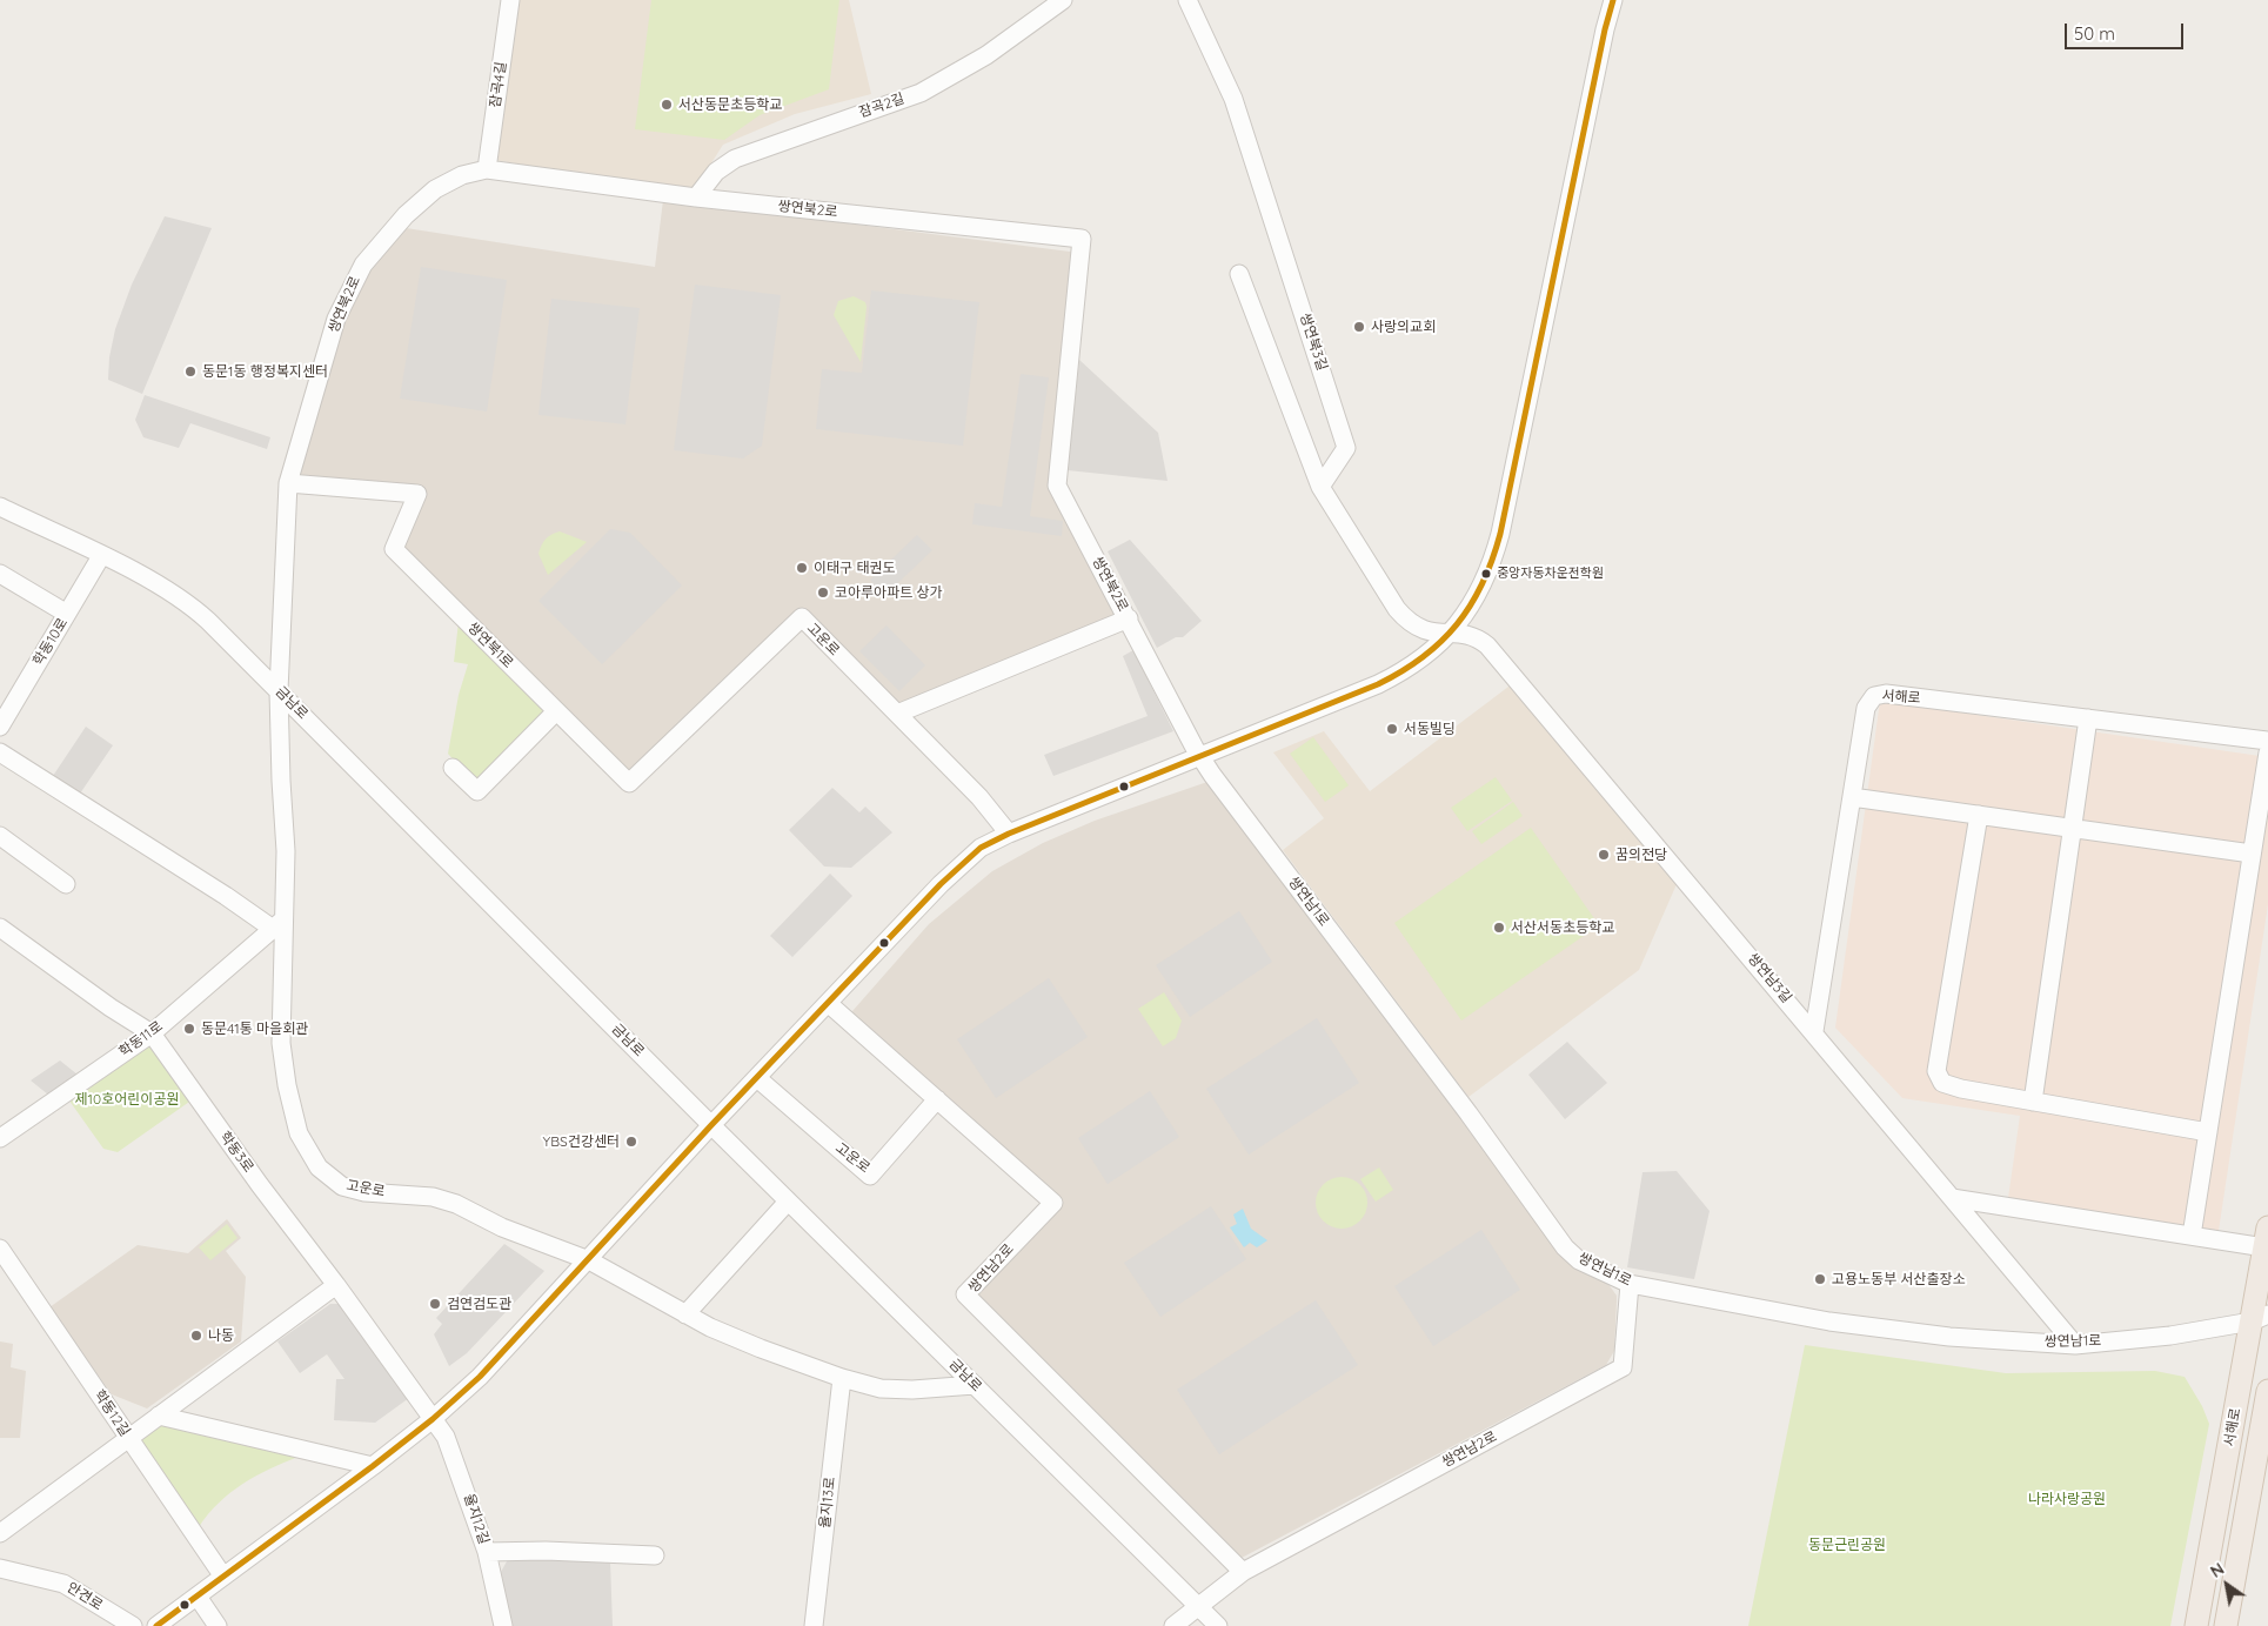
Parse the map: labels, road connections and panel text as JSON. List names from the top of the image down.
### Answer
{
  "streets": {
    "main road": ["서해로"],
    "street": [
      "잠곡4길",
      "잠곡2길",
      "쌍연북2로",
      "쌍연북3길",
      "고운로",
      "학동10로",
      "쌍연북1로",
      "금남로",
      "쌍연남1로",
      "쌍연남3길",
      "학동11로",
      "학동3로",
      "쌍연남2로",
      "학동12길",
      "율지13로",
      "율지12길",
      "안견로"
    ]
  },
  "crossings": [
    ["잠곡4길", "쌍연북2로"],
    ["잠곡2길", "쌍연북2로"],
    ["쌍연북2로", "고운로"],
    ["쌍연북2로", "쌍연북1로"],
    ["쌍연북2로", "금남로"],
    ["쌍연북2로", "쌍연남1로"],
    ["고운로", "쌍연북1로"],
    ["고운로", "학동11로"],
    ["고운로", "쌍연남2로"],
    ["고운로", "율지13로"],
    ["학동10로", "금남로"],
    ["서해로", "쌍연남1로"],
    ["서해로", "쌍연남3길"],
    ["금남로", "쌍연남2로"],
    ["쌍연남1로", "쌍연남3길"],
    ["쌍연남1로", "쌍연남2로"],
    ["학동11로", "학동3로"],
    ["학동3로", "율지12길"]
  ],
  "parks": ["제10호어린이공원", "나라사랑공원", "동문근린공원"],
  "places": [
    "서산동문초등학교",
    "사랑의교회",
    "동문1동 행정복지센터",
    "이태구 태권도",
    "중앙자동차운전학원",
    "코아루아파트 상가",
    "서동빌딩",
    "꿈의전당",
    "서산서동초등학교",
    "동문41통 마을회관",
    "YBS건강센터",
    "고용노동부 서산출장소",
    "검연검도관",
    "나동"
  ],
  "scale_bar": "50 m",
  "north": "top left"
}
